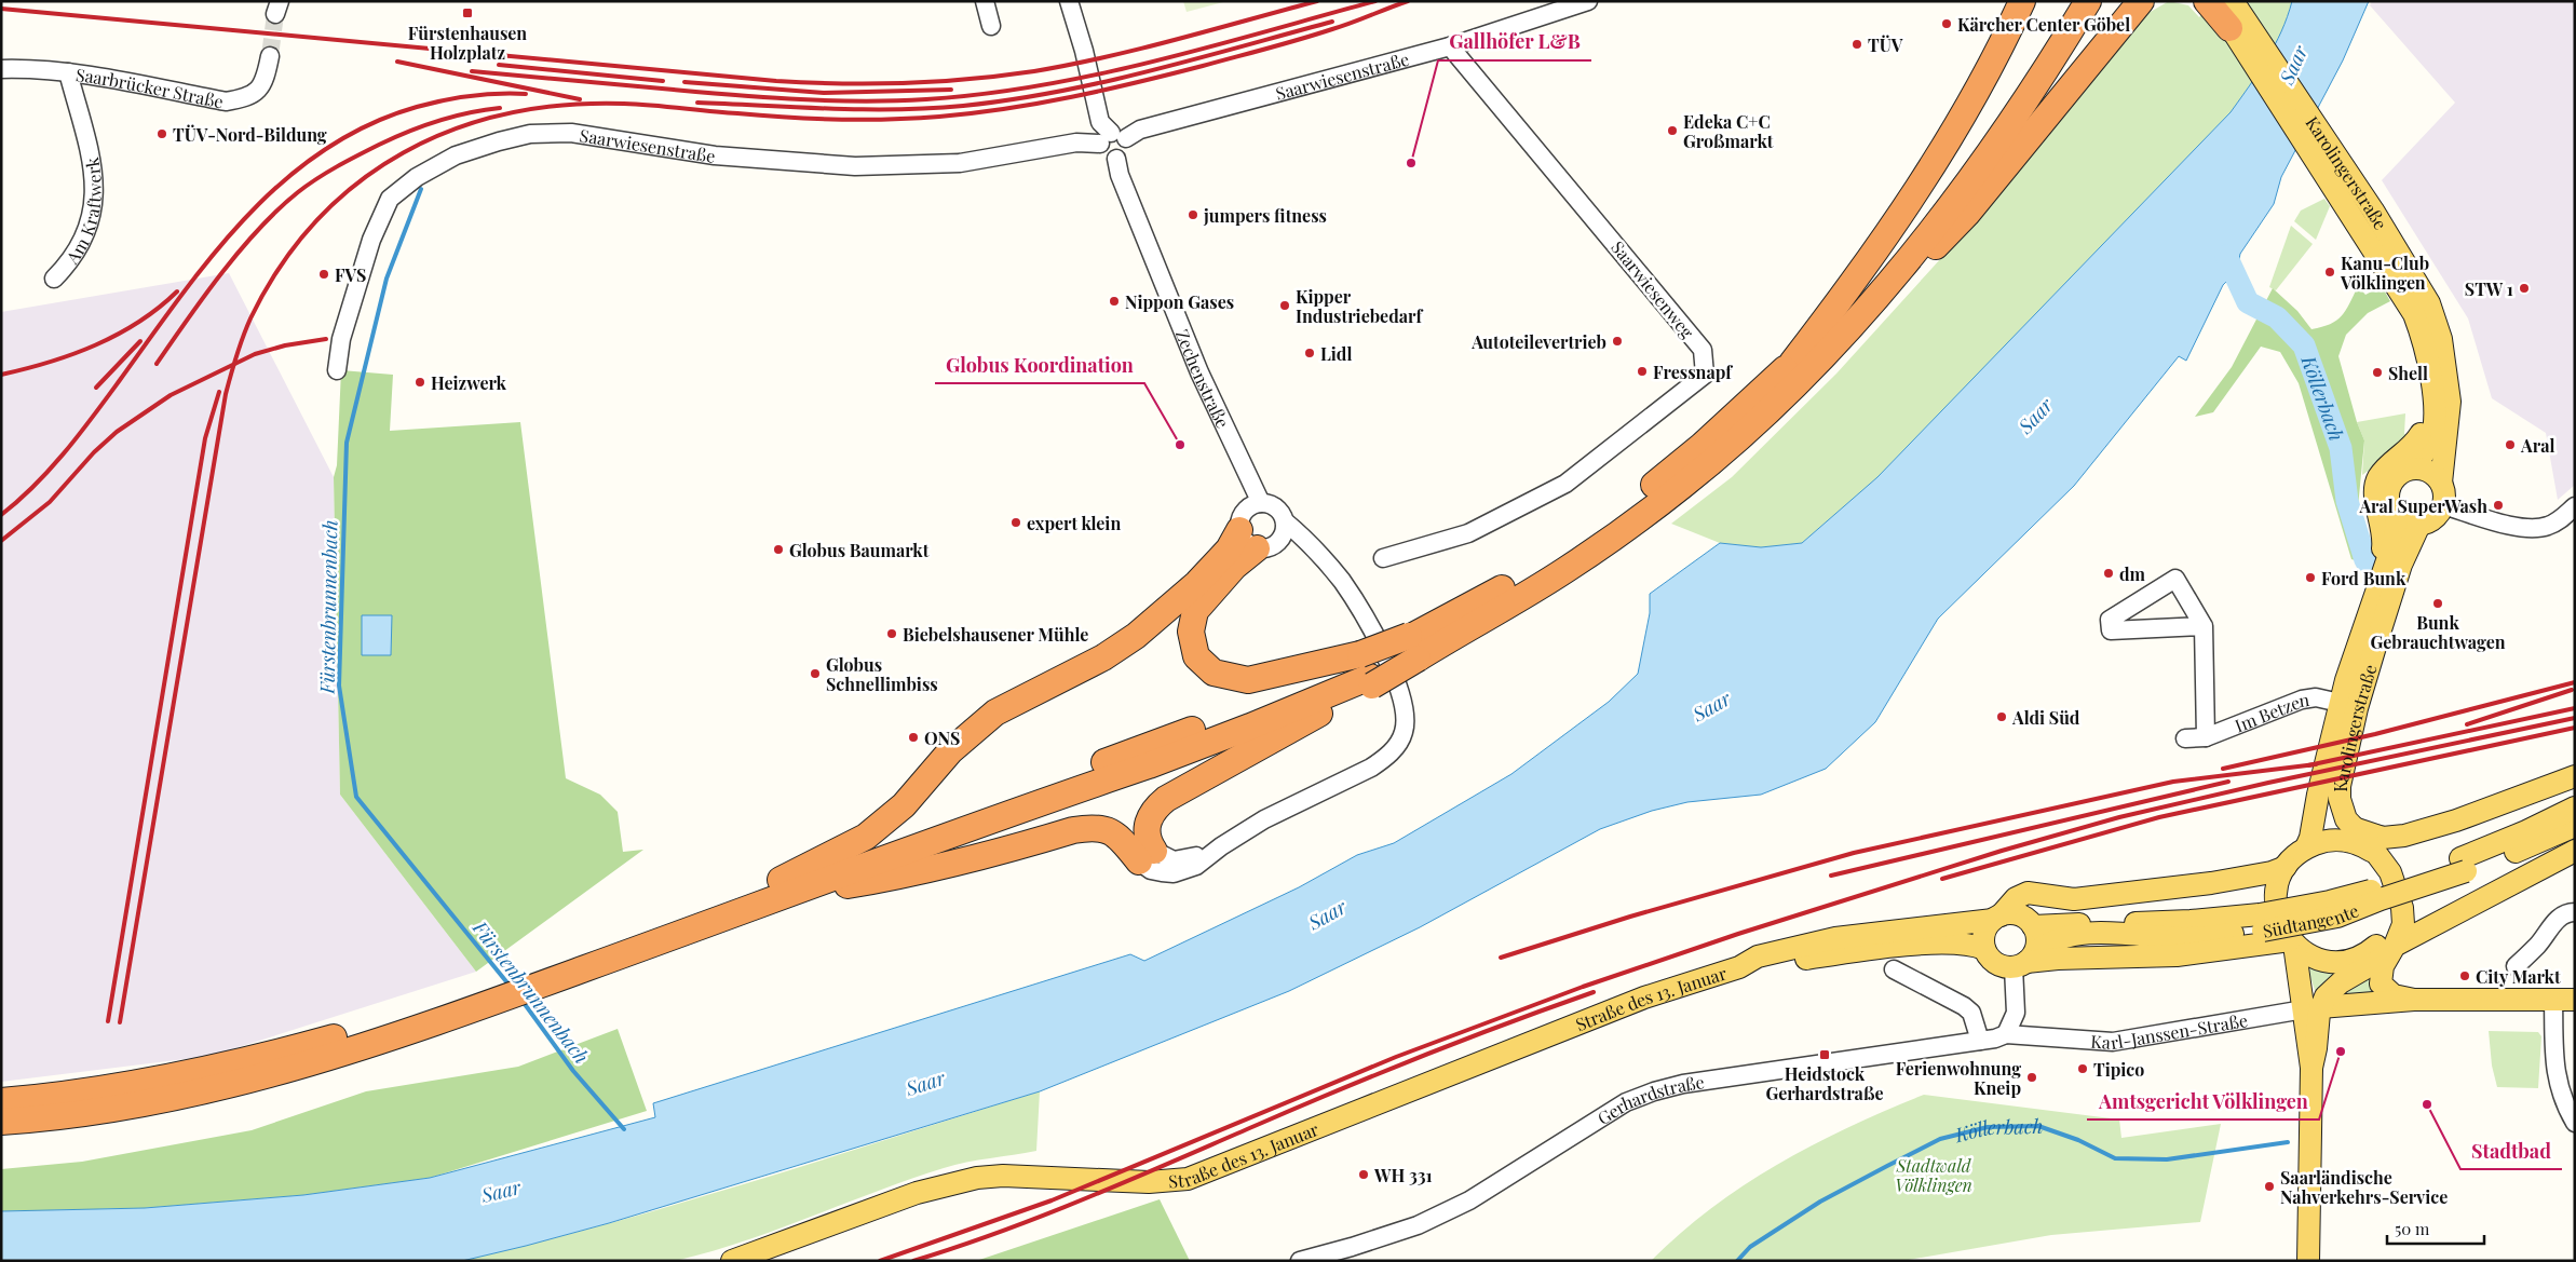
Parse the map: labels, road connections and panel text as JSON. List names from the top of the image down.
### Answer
{
  "streets": {
    "main road": [
      "Karolingerstraße",
      "Südtangente",
      "Straße des 13. Januar",
      "Karl-Janssen-Straße"
    ],
    "street": [
      "Saarwiesenstraße",
      "Saarbrücker Straße",
      "Am Kraftwerk",
      "Saarwiesenweg",
      "Zechenstraße",
      "Im Betzen",
      "Gerhardstraße"
    ]
  },
  "crossings": [
    ["Saarwiesenstraße", "Saarwiesenweg"],
    ["Saarwiesenstraße", "Zechenstraße"],
    ["Saarbrücker Straße", "Am Kraftwerk"],
    ["Karolingerstraße", "Im Betzen"],
    ["Karolingerstraße", "Karl-Janssen-Straße"],
    ["Südtangente", "Straße des 13. Januar"],
    ["Karl-Janssen-Straße", "Gerhardstraße"]
  ],
  "water": ["Saar", "Köllerbach", "Fürstenbrunnenbach"],
  "parks": ["Stadtwald Völklingen"],
  "places": {
    "transit": ["Fürstenhausen Holzplatz", "Heidstock Gerhardstraße"],
    "other": [
      "Kärcher Center Göbel",
      "TÜV",
      "Edeka C+C Großmarkt",
      "TÜV-Nord-Bildung",
      "Gallhöfer L&B",
      "jumpers fitness",
      "Kanu-Club Völklingen",
      "FVS",
      "STW 1",
      "Nippon Gases",
      "Kipper Industriebedarf",
      "Autoteilevertrieb",
      "Lidl",
      "Fressnapf",
      "Shell",
      "Heizwerk",
      "Globus Koordination",
      "Aral",
      "Aral SuperWash",
      "expert klein",
      "Globus Baumarkt",
      "dm",
      "Ford Bunk",
      "Bunk Gebrauchtwagen",
      "Biebelshausener Mühle",
      "Globus Schnellimbiss",
      "Aldi Süd",
      "ONS",
      "City Markt",
      "Amtsgericht Völklingen",
      "Tipico",
      "Ferienwohnung Kneip",
      "Stadtbad",
      "WH 331",
      "Saarländische Nahverkehrs-Service"
    ]
  },
  "scale_bar": "50 m"
}
